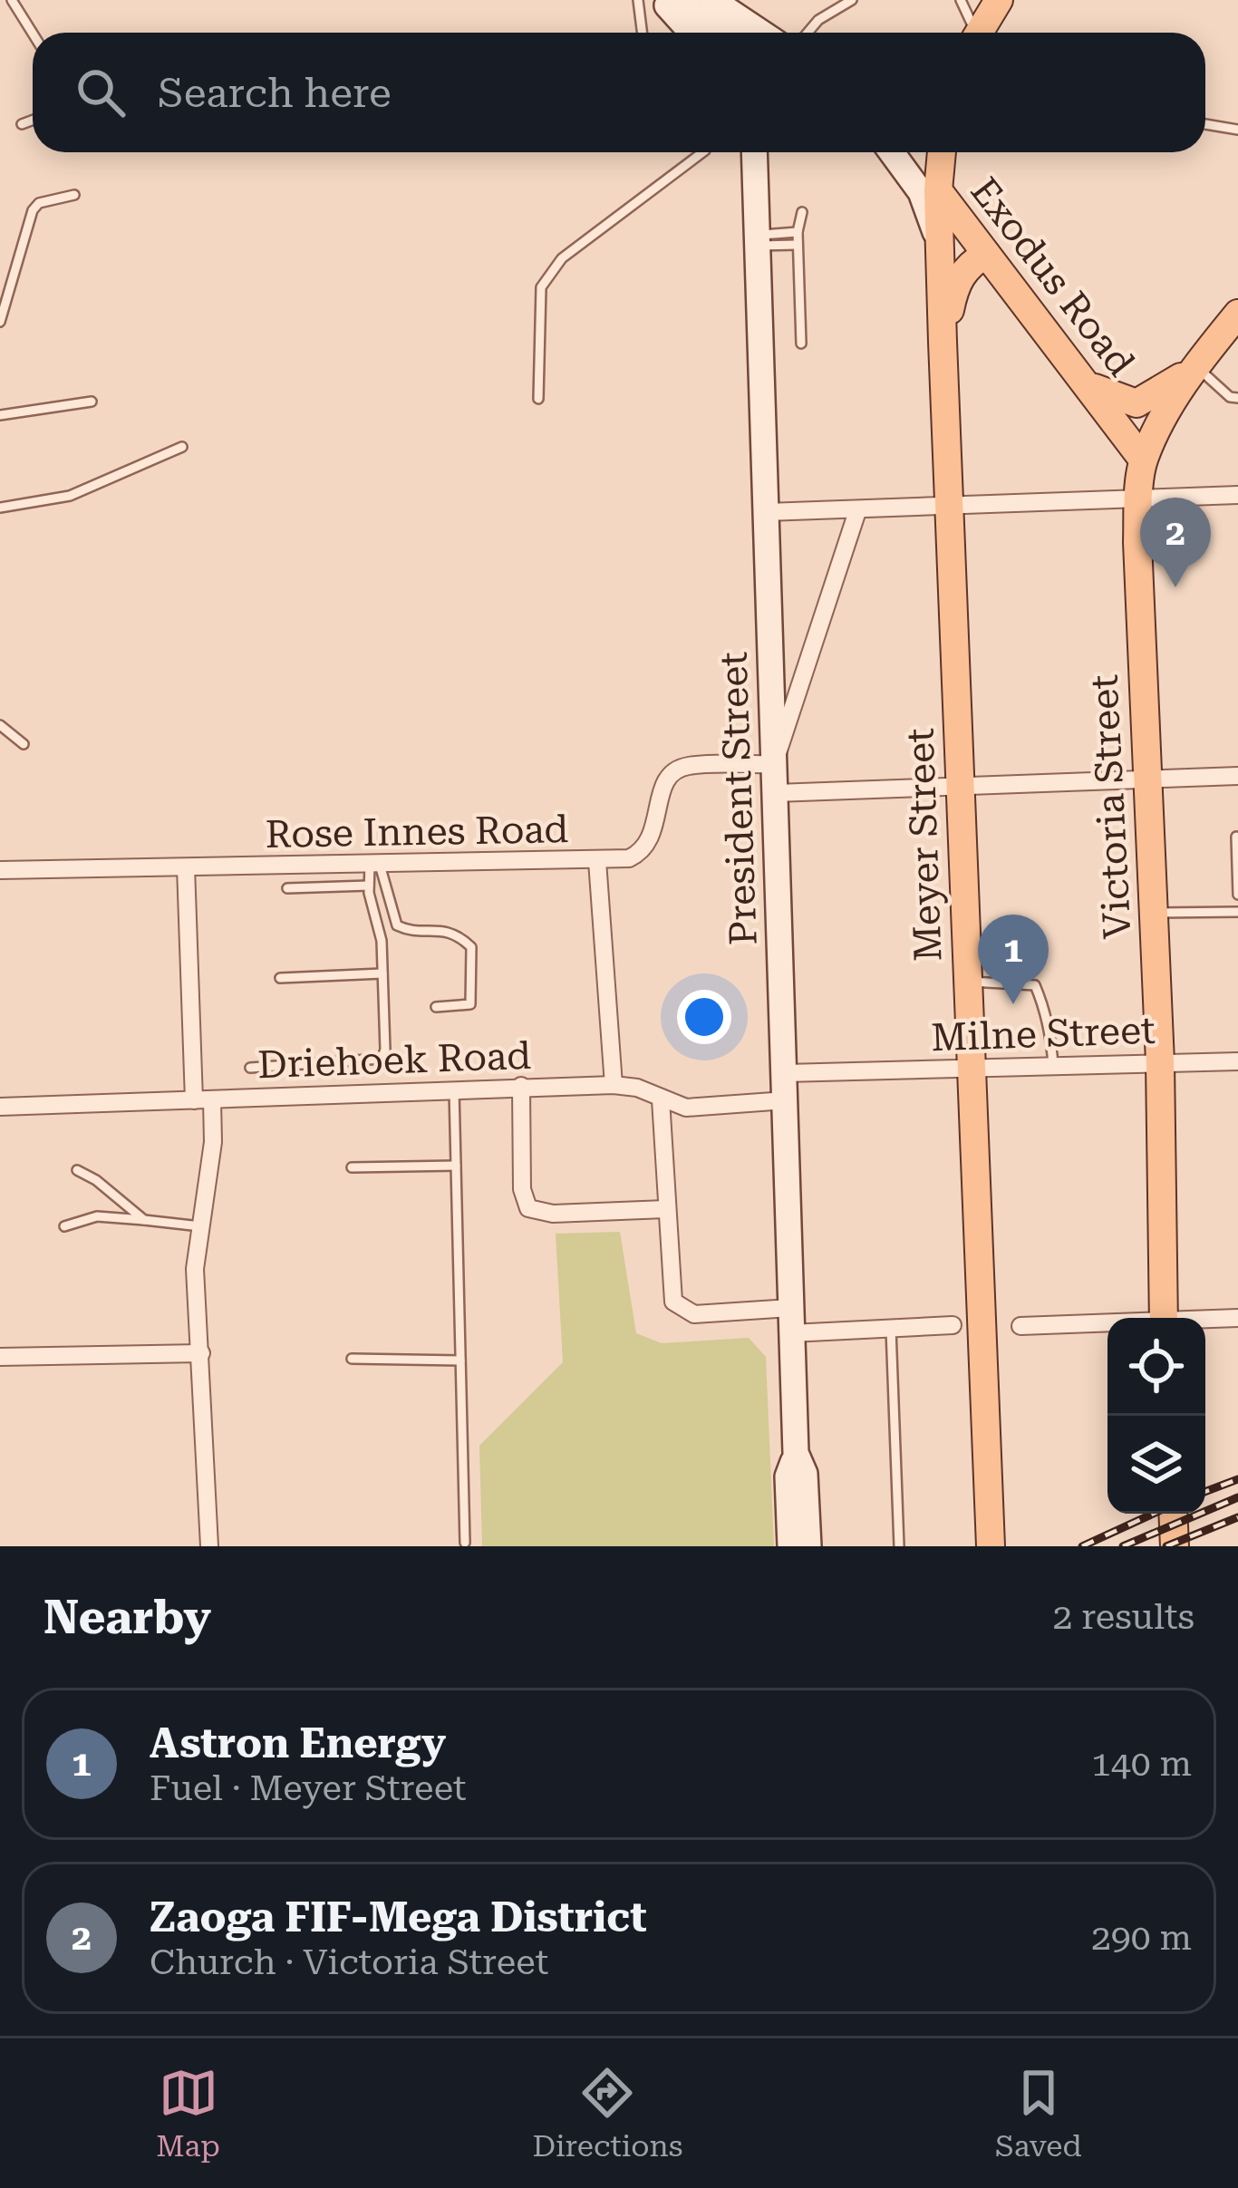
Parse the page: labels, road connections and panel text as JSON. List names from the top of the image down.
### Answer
{
  "streets": {
    "main road": ["Exodus Road", "Victoria Street", "Meyer Street"],
    "street": [
      "President Street",
      "Rose Innes Road",
      "Milne Street",
      "Driehoek Road"
    ]
  },
  "crossings": [
    ["Exodus Road", "Victoria Street"],
    ["Exodus Road", "Meyer Street"],
    ["President Street", "Rose Innes Road"],
    ["President Street", "Milne Street"],
    ["President Street", "Driehoek Road"],
    ["Victoria Street", "Milne Street"],
    ["Meyer Street", "Milne Street"]
  ],
  "page": {
    "search": "Search here",
    "pins": ["2", "1"],
    "heading": ["Nearby", "2 results"],
    "list": [
      {
        "mark": "1",
        "name": "Astron Energy",
        "note": "Fuel · Meyer Street",
        "value": "140 m"
      },
      {
        "mark": "2",
        "name": "Zaoga FIF-Mega District",
        "note": "Church · Victoria Street",
        "value": "290 m"
      }
    ],
    "nav": ["Map", "Directions", "Saved"]
  }
}
